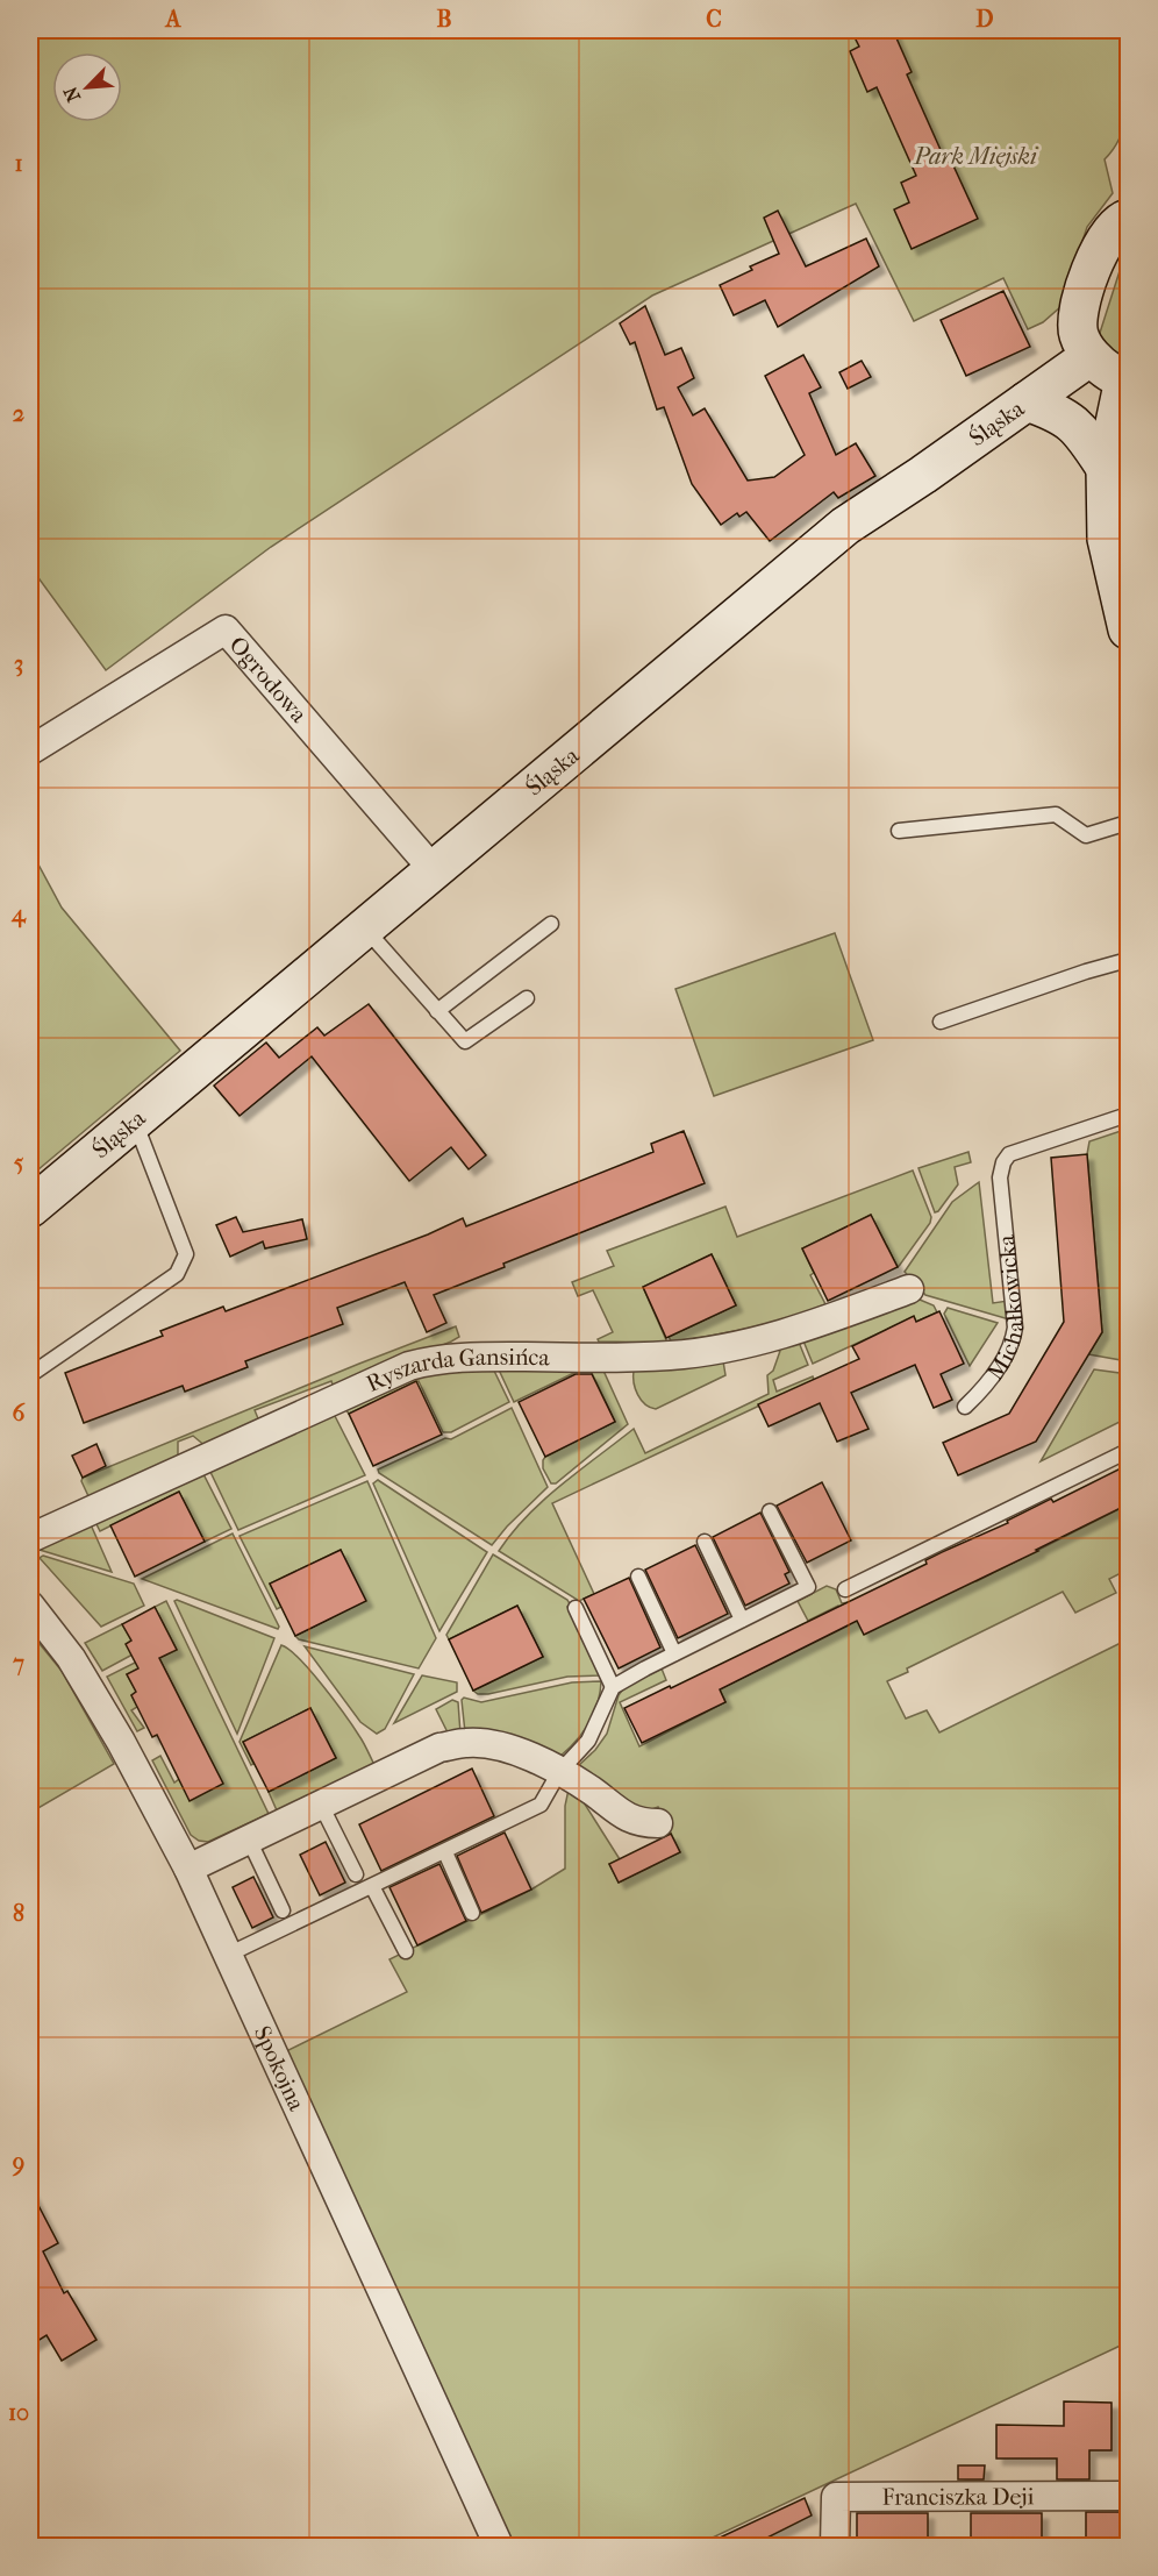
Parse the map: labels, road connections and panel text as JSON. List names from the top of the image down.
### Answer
{
  "streets": {
    "main road": ["Śląska"],
    "street": [
      "Ogrodowa",
      "Ryszarda Gansińca",
      "Spokojna",
      "Franciszka Deji"
    ],
    "lane": ["Michałkowicka"]
  },
  "crossings": [
    ["Śląska", "Ogrodowa"]
  ],
  "parks": ["Park Miejski"],
  "north": "bottom left",
  "grid": {
    "columns": [
      "A",
      "B",
      "C",
      "D"
    ],
    "rows": [
      "1",
      "2",
      "3",
      "4",
      "5",
      "6",
      "7",
      "8",
      "9",
      "10"
    ]
  }
}
